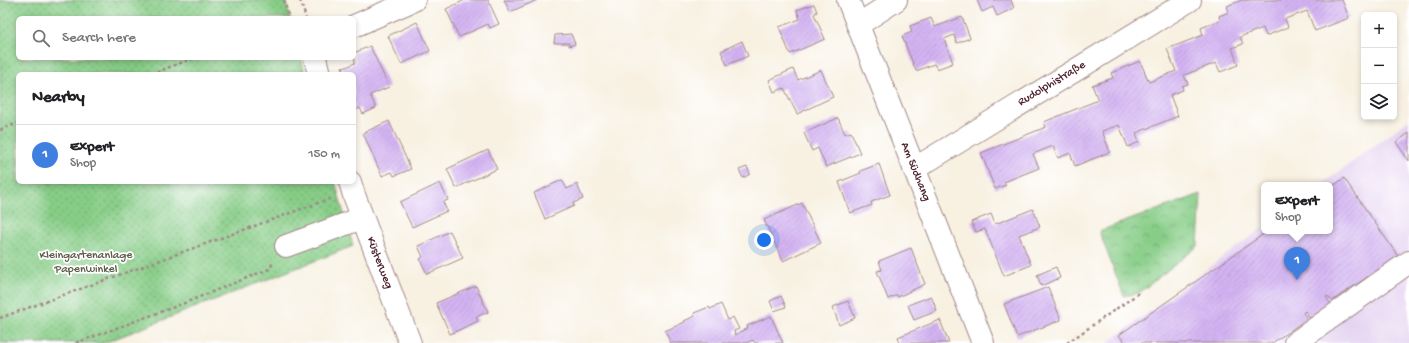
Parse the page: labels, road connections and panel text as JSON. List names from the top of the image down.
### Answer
{
  "streets": {
    "street": ["Rudolphistraße", "Am Südhang", "Küsterweg"]
  },
  "crossings": [
    ["Rudolphistraße", "Am Südhang"]
  ],
  "parks": ["Kleingartenanlage Papenwinkel"],
  "page": {
    "map_buttons": ["+", "−"],
    "search": "Search here",
    "heading": "Nearby",
    "list": [
      {
        "mark": "1",
        "name": "Expert",
        "note": "Shop",
        "value": "150 m"
      }
    ],
    "popup": ["Expert", "Shop"],
    "pins": "1"
  }
}
